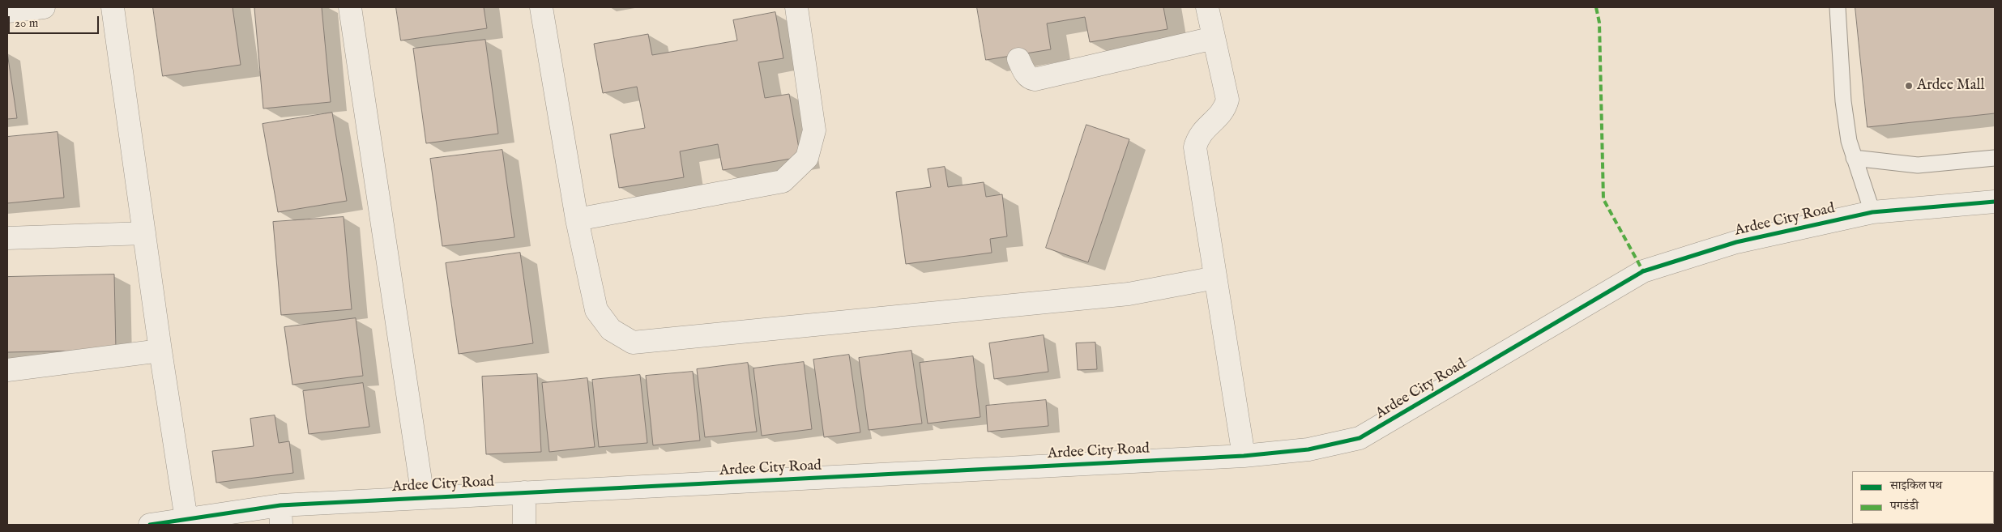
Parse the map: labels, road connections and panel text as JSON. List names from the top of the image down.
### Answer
{
  "streets": {
    "street": ["Ardee City Road"]
  },
  "places": ["Ardee Mall"],
  "legend": ["साइकिल पथ", "पगडंडी"],
  "scale_bar": "20 m"
}
